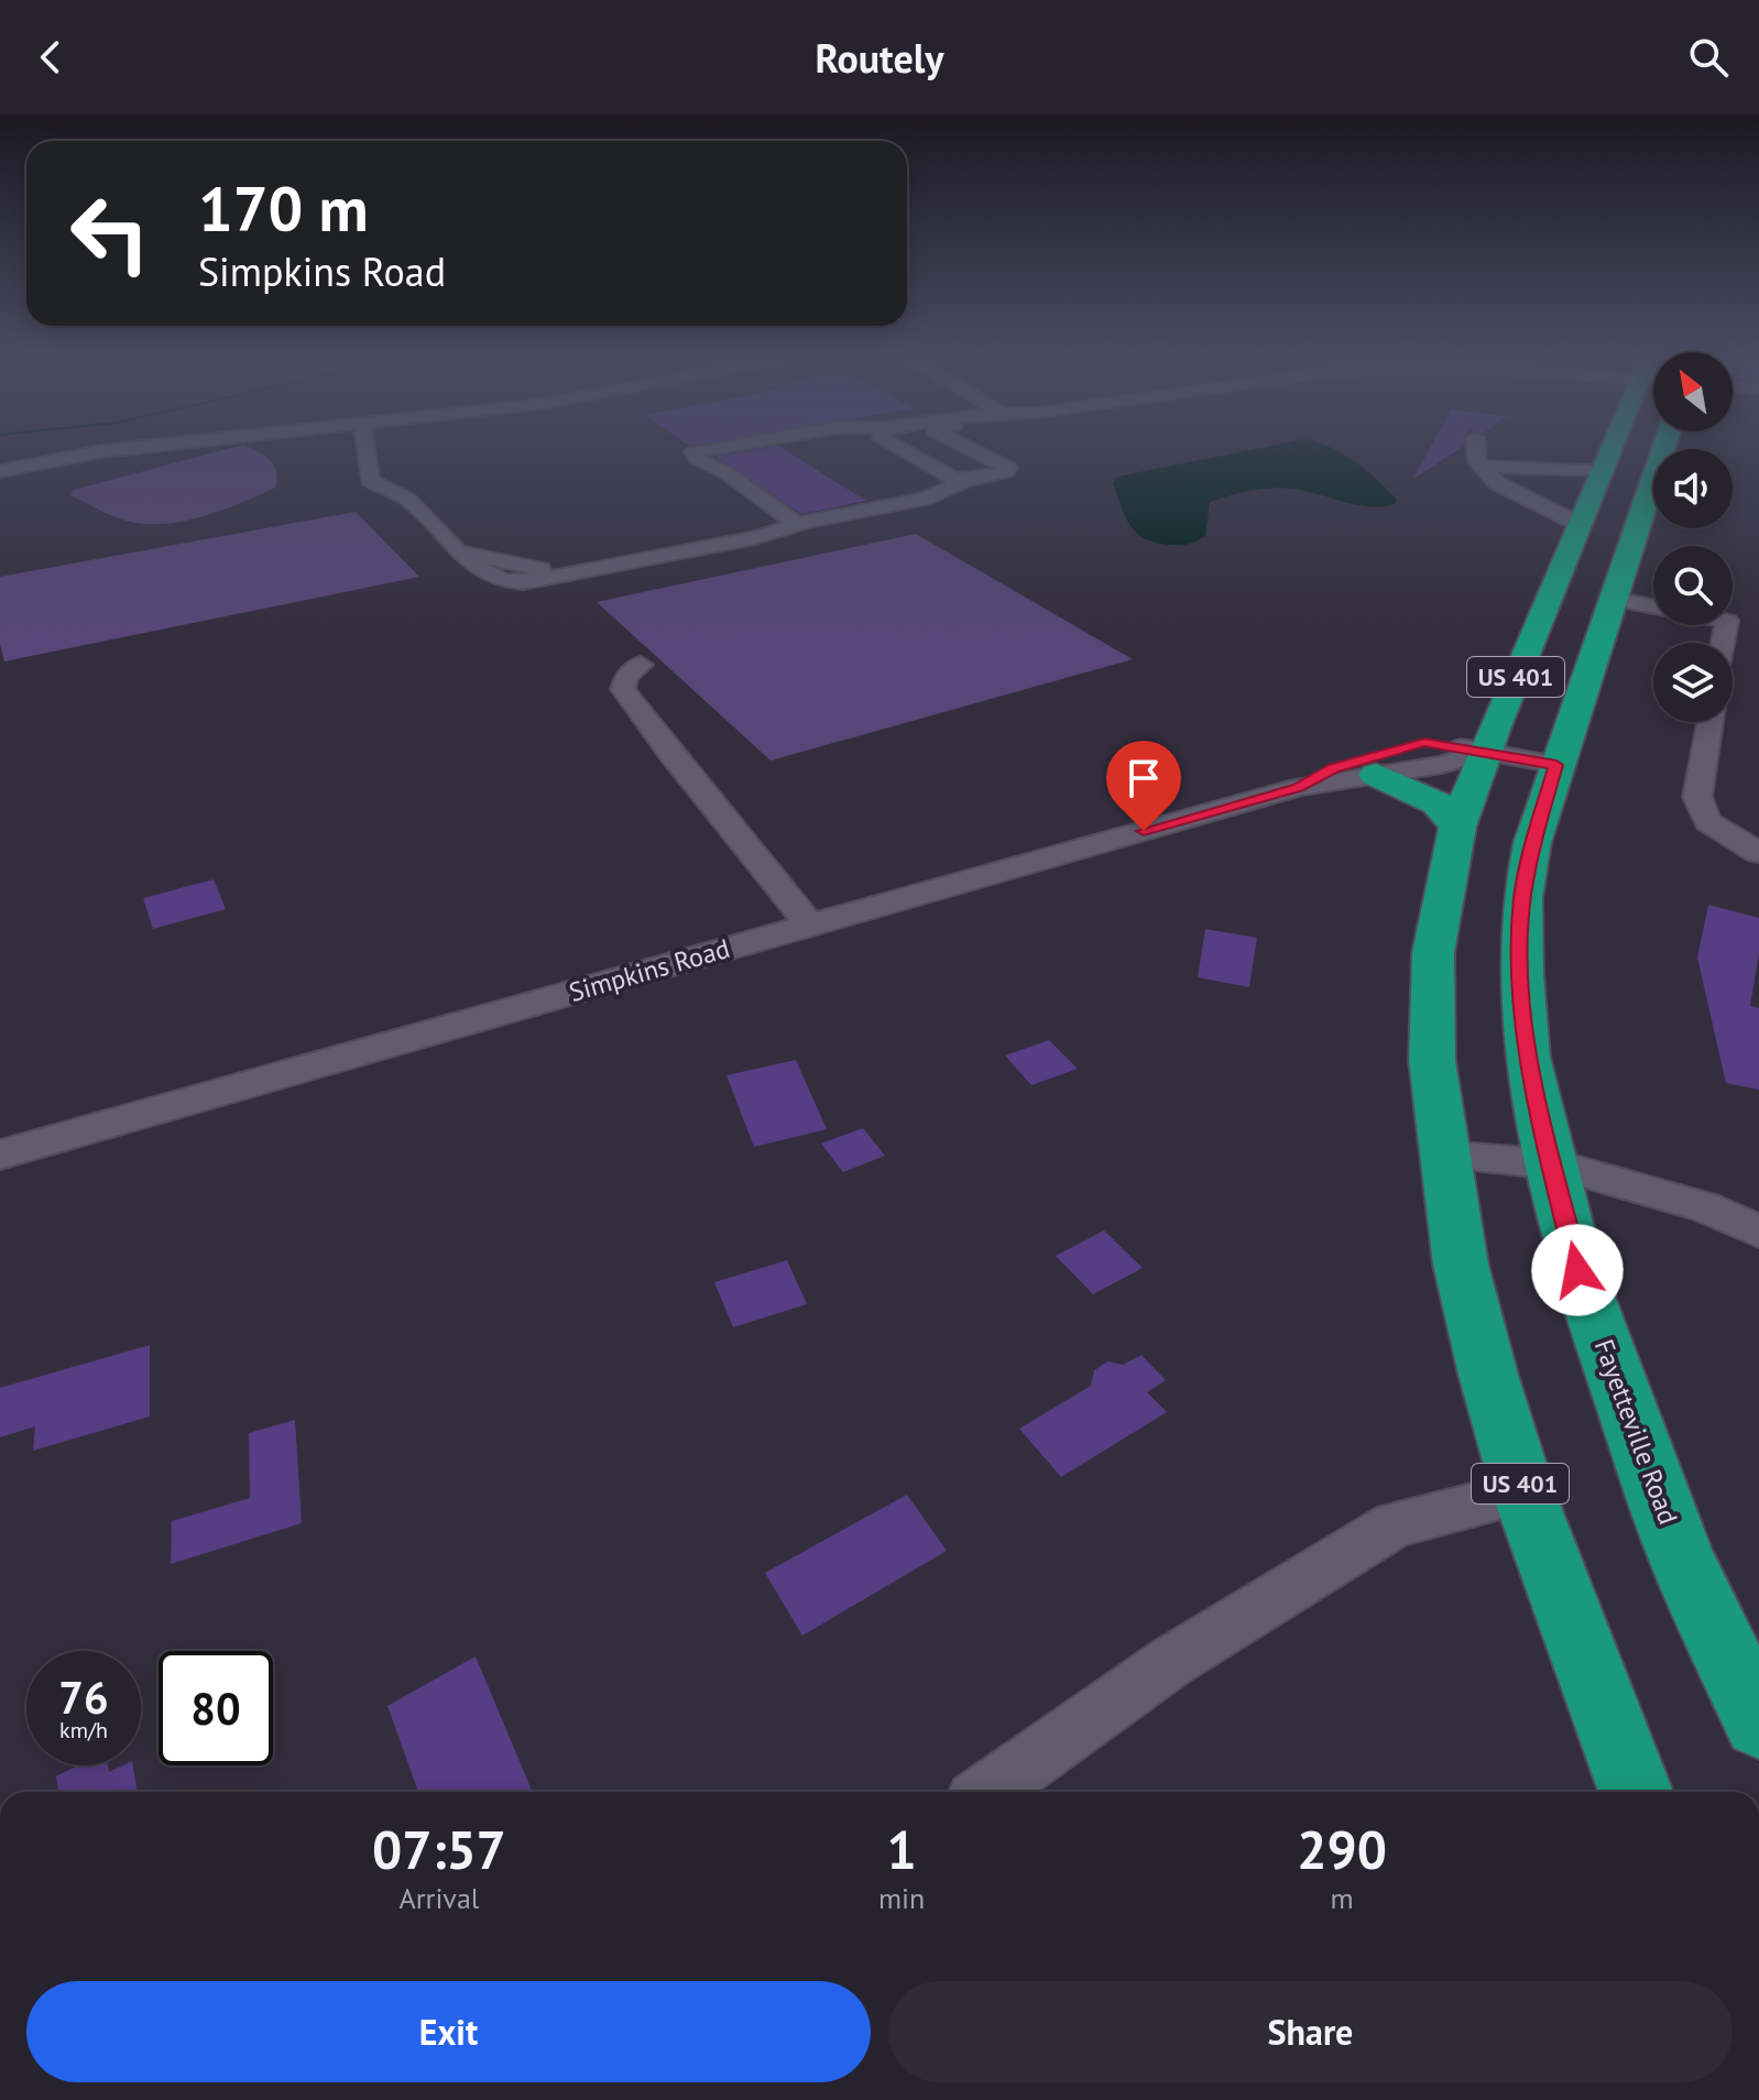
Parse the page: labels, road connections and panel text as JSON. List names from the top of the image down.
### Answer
{
  "streets": {
    "highway": ["US 401", "Fayetteville Road"],
    "street": ["Simpkins Road"]
  },
  "crossings": [
    ["US 401", "Simpkins Road"],
    ["Simpkins Road", "Fayetteville Road"]
  ],
  "north": "top left",
  "page": {
    "header": "Routely",
    "turn": ["170 m", "Simpkins Road"],
    "speed": "76 km/h",
    "limit": "80",
    "eta": [
      "07:57",
      "Arrival",
      "1",
      "min",
      "290",
      "m"
    ],
    "buttons": ["Exit", "Share"]
  }
}
